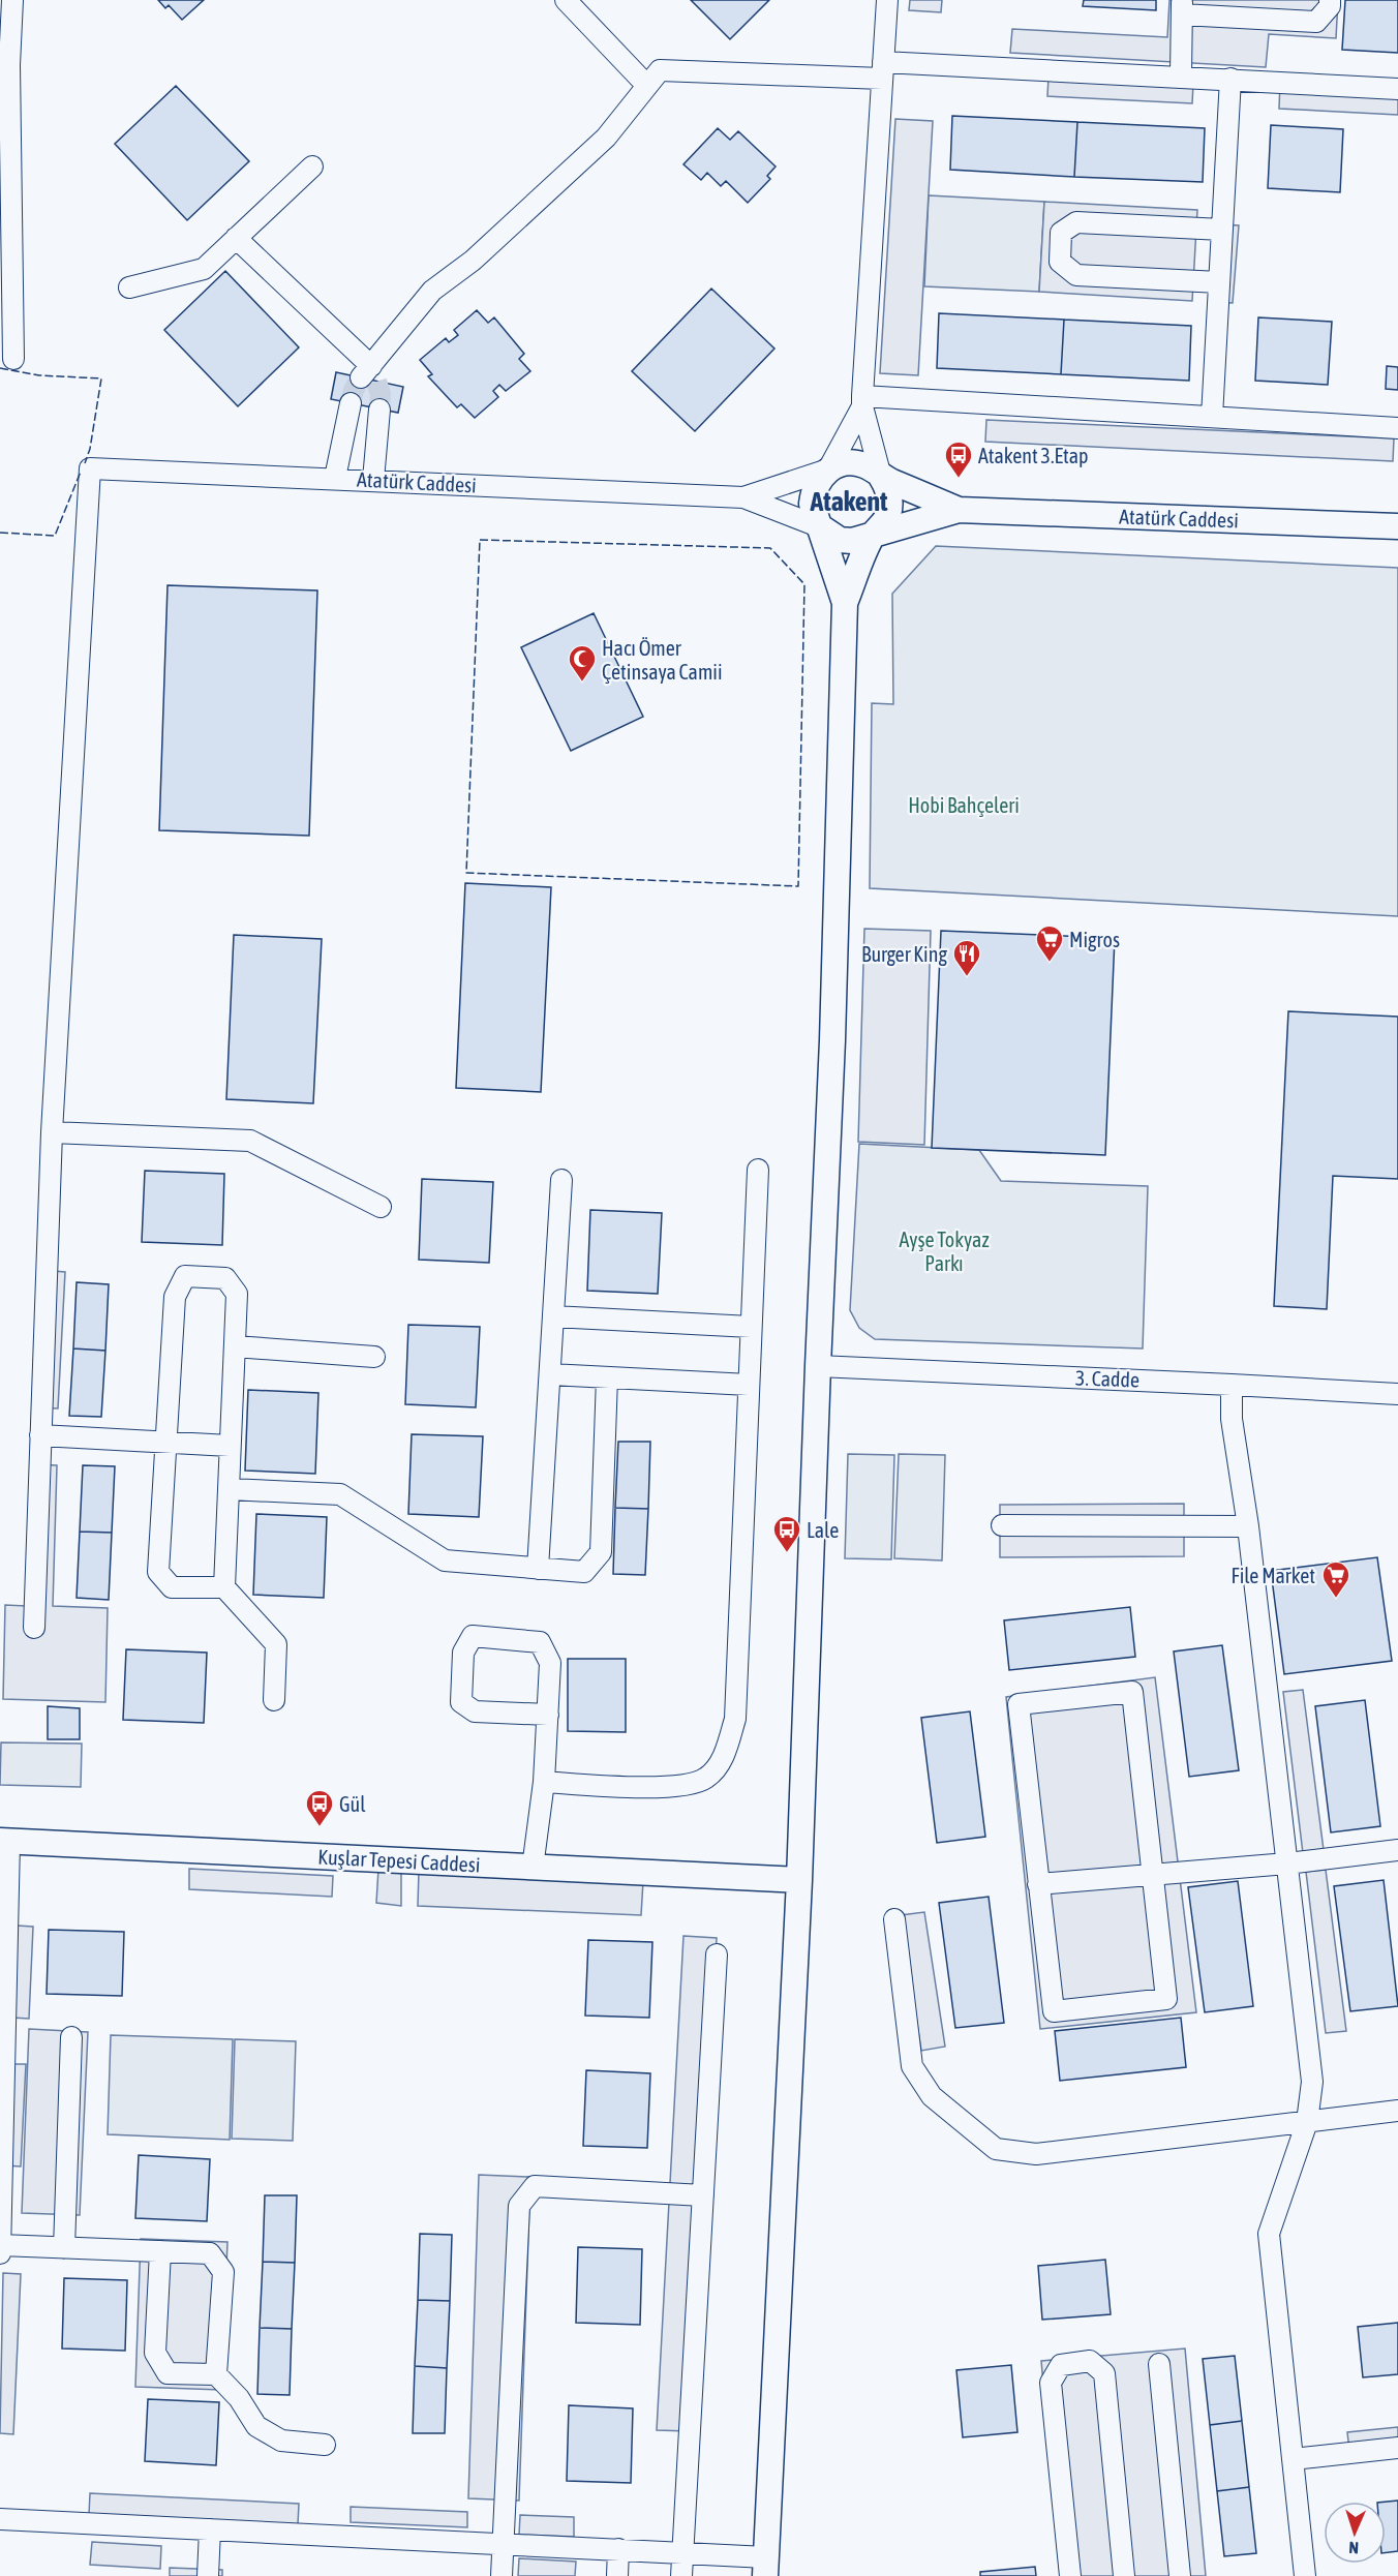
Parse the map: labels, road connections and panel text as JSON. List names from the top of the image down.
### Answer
{
  "streets": {
    "street": ["Atatürk Caddesi", "3. Cadde", "Kuşlar Tepesi Caddesi"]
  },
  "districts": ["Atakent"],
  "parks": ["Hobi Bahçeleri", "Ayşe Tokyaz Parkı"],
  "places": {
    "bus stop": ["Atakent 3.Etap", "Lale", "Gül"],
    "mosque": ["Hacı Ömer Çetinsaya Camii"],
    "supermarket": ["Migros", "File Market"],
    "restaurant": ["Burger King"]
  },
  "north": "bottom"
}
